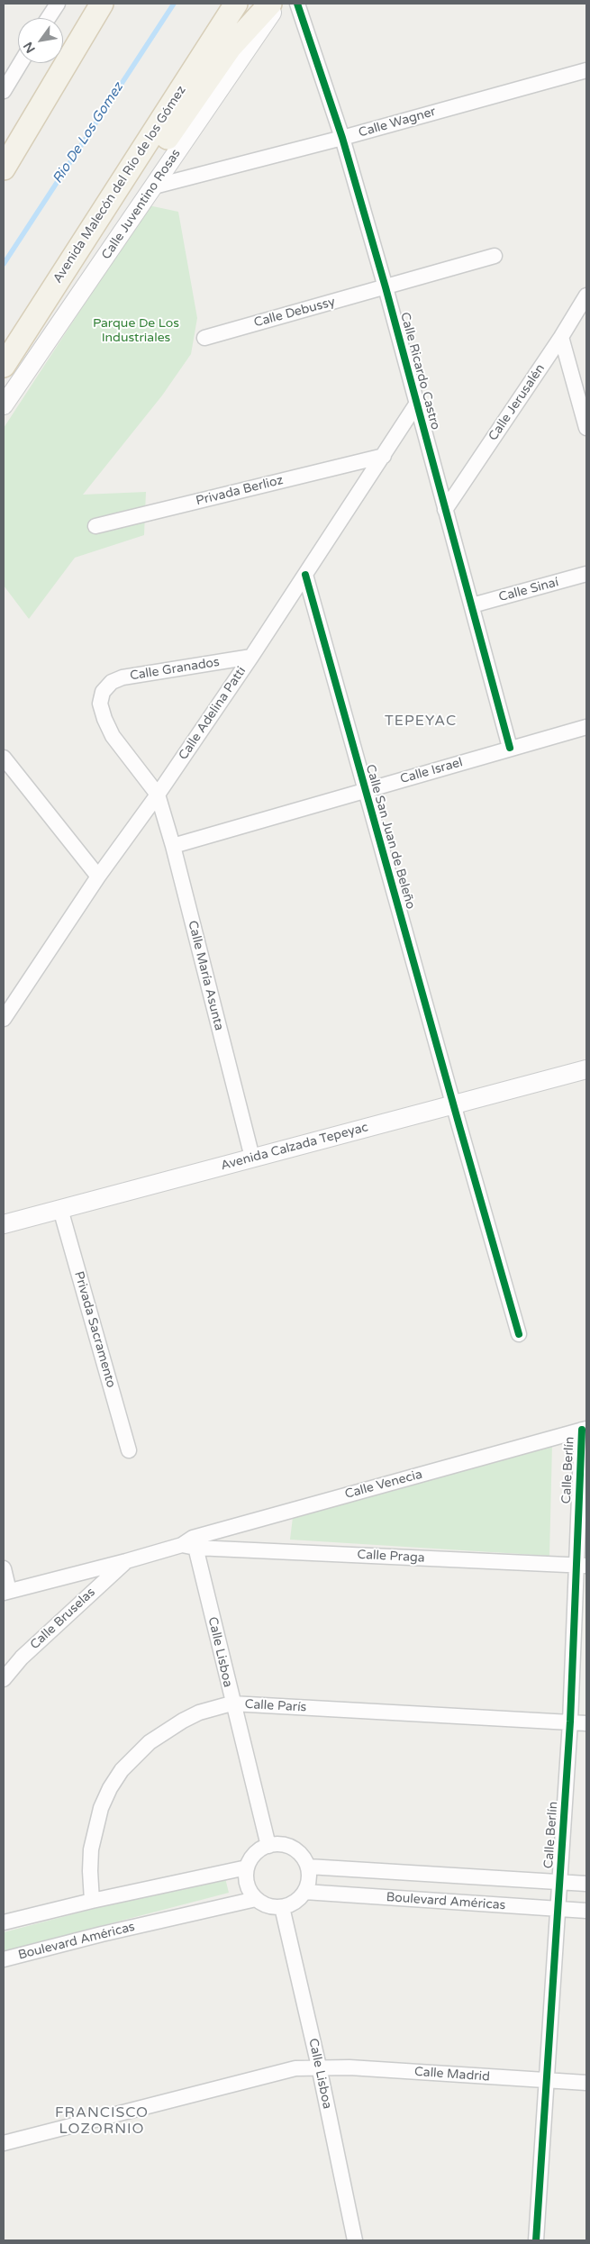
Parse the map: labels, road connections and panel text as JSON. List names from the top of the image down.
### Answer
{
  "streets": {
    "main road": ["Avenida Malecón del Río de los Gómez"],
    "street": [
      "Calle Wagner",
      "Calle Juventino Rosas",
      "Calle Debussy",
      "Calle Ricardo Castro",
      "Calle Jerusalén",
      "Privada Berlioz",
      "Calle Sinaí",
      "Calle Granados",
      "Calle Adelina Patti",
      "Calle Israel",
      "Calle San Juan de Beleño",
      "Calle María Asunta",
      "Avenida Calzada Tepeyac",
      "Privada Sacramento",
      "Calle Berlín",
      "Calle Venecia",
      "Calle Praga",
      "Calle Bruselas",
      "Calle Lisboa",
      "Calle París",
      "Boulevard Américas",
      "Calle Madrid"
    ]
  },
  "crossings": [
    ["Calle Wagner", "Calle Juventino Rosas"],
    ["Calle Wagner", "Calle Ricardo Castro"],
    ["Calle Debussy", "Calle Ricardo Castro"],
    ["Calle Ricardo Castro", "Calle Jerusalén"],
    ["Calle Ricardo Castro", "Calle Sinaí"],
    ["Calle Ricardo Castro", "Calle Adelina Patti"],
    ["Calle Ricardo Castro", "Calle Israel"],
    ["Privada Berlioz", "Calle Adelina Patti"],
    ["Calle Granados", "Calle Adelina Patti"],
    ["Calle Granados", "Calle María Asunta"],
    ["Calle Adelina Patti", "Calle San Juan de Beleño"],
    ["Calle Adelina Patti", "Calle María Asunta"],
    ["Calle Israel", "Calle San Juan de Beleño"],
    ["Calle Israel", "Calle María Asunta"],
    ["Calle San Juan de Beleño", "Avenida Calzada Tepeyac"],
    ["Calle María Asunta", "Avenida Calzada Tepeyac"],
    ["Avenida Calzada Tepeyac", "Privada Sacramento"],
    ["Calle Berlín", "Calle Venecia"],
    ["Calle Berlín", "Calle Praga"],
    ["Calle Berlín", "Calle París"],
    ["Calle Berlín", "Boulevard Américas"],
    ["Calle Berlín", "Calle Madrid"],
    ["Calle Venecia", "Calle Praga"],
    ["Calle Venecia", "Calle Bruselas"],
    ["Calle Venecia", "Calle Lisboa"],
    ["Calle Praga", "Calle Lisboa"],
    ["Calle Lisboa", "Calle París"],
    ["Calle Lisboa", "Boulevard Américas"],
    ["Calle Lisboa", "Calle Madrid"]
  ],
  "districts": ["TEPEYAC", "FRANCISCO LOZORNIO"],
  "water": ["Rio De Los Gomez"],
  "parks": ["Parque De Los Industriales"],
  "north": "bottom left"
}
